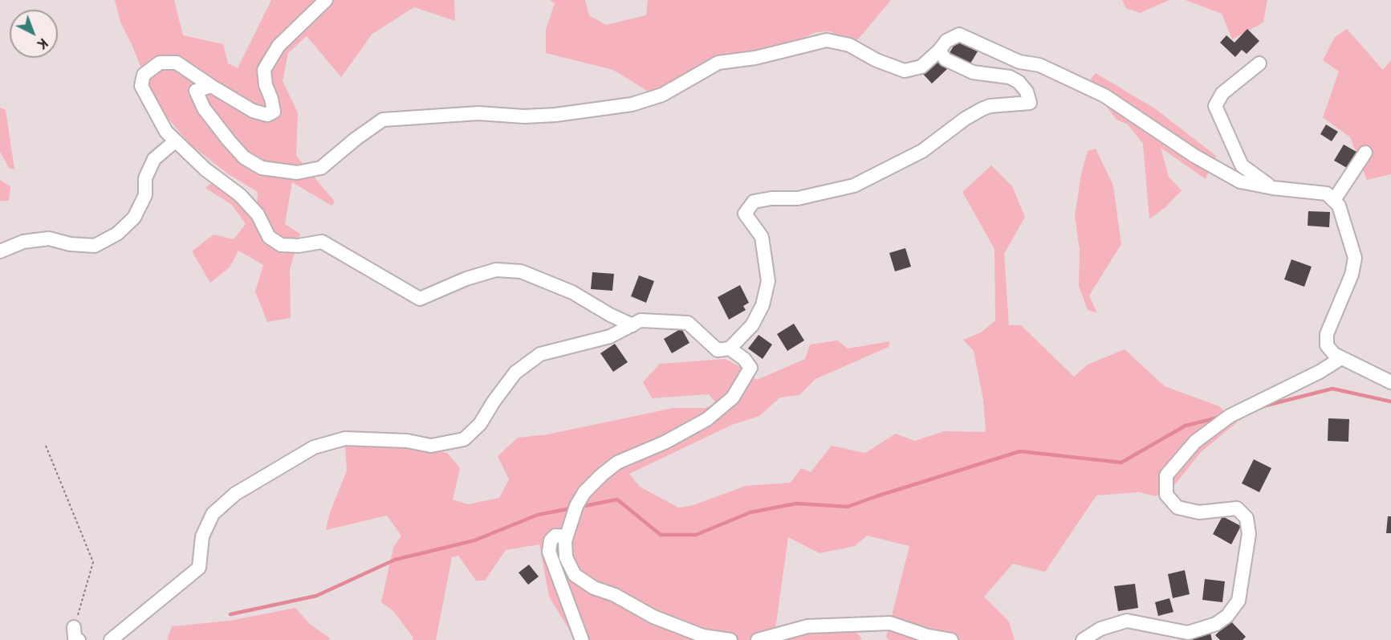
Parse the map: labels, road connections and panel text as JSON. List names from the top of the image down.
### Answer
{
  "north": "bottom right"
}
